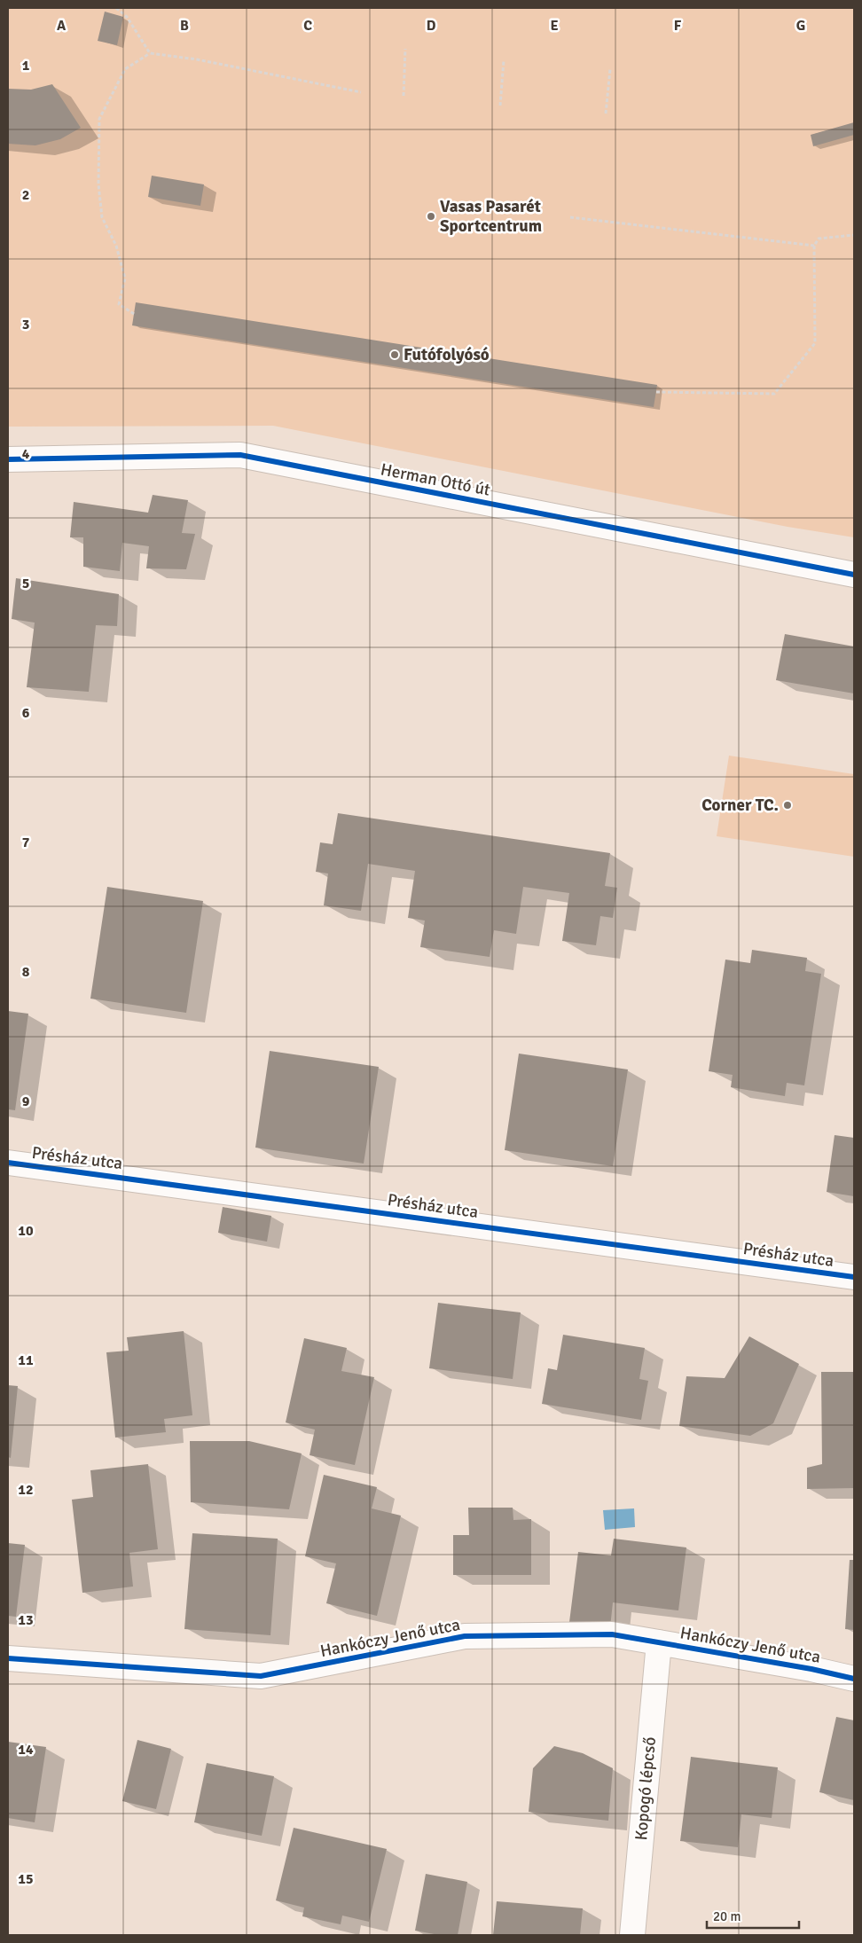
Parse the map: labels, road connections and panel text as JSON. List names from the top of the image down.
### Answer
{
  "streets": {
    "street": [
      "Herman Ottó út",
      "Présház utca",
      "Hankóczy Jenő utca",
      "Kopogó lépcső"
    ]
  },
  "crossings": [
    ["Hankóczy Jenő utca", "Kopogó lépcső"]
  ],
  "places": ["Vasas Pasarét Sportcentrum", "Futófolyósó", "Corner TC."],
  "scale_bar": "20 m",
  "grid": {
    "columns": [
      "A",
      "B",
      "C",
      "D",
      "E",
      "F",
      "G"
    ],
    "rows": [
      "1",
      "2",
      "3",
      "4",
      "5",
      "6",
      "7",
      "8",
      "9",
      "10",
      "11",
      "12",
      "13",
      "14",
      "15"
    ]
  }
}
